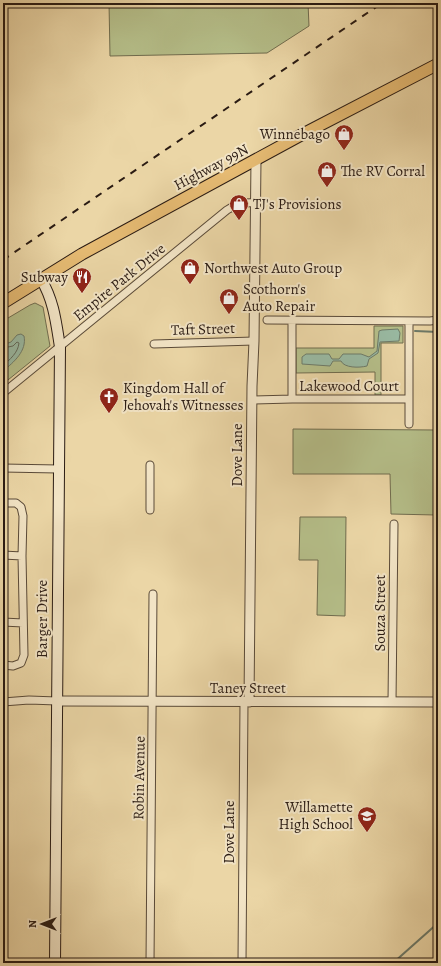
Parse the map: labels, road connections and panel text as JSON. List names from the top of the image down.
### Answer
{
  "streets": {
    "main road": ["Highway 99N", "Barger Drive"],
    "street": [
      "Empire Park Drive",
      "Taft Street",
      "Lakewood Court",
      "Dove Lane",
      "Souza Street",
      "Taney Street",
      "Robin Avenue"
    ]
  },
  "crossings": [
    ["Highway 99N", "Dove Lane"],
    ["Highway 99N", "Barger Drive"],
    ["Empire Park Drive", "Dove Lane"],
    ["Empire Park Drive", "Barger Drive"],
    ["Taft Street", "Dove Lane"],
    ["Dove Lane", "Taney Street"],
    ["Souza Street", "Taney Street"],
    ["Barger Drive", "Taney Street"],
    ["Taney Street", "Robin Avenue"]
  ],
  "places": {
    "shop": [
      "Winnebago",
      "The RV Corral",
      "TJ's Provisions",
      "Northwest Auto Group",
      "Scothorn's Auto Repair"
    ],
    "restaurant": ["Subway"],
    "church": ["Kingdom Hall of Jehovah's Witnesses"],
    "school or university": ["Willamette High School"]
  },
  "north": "left"
}
